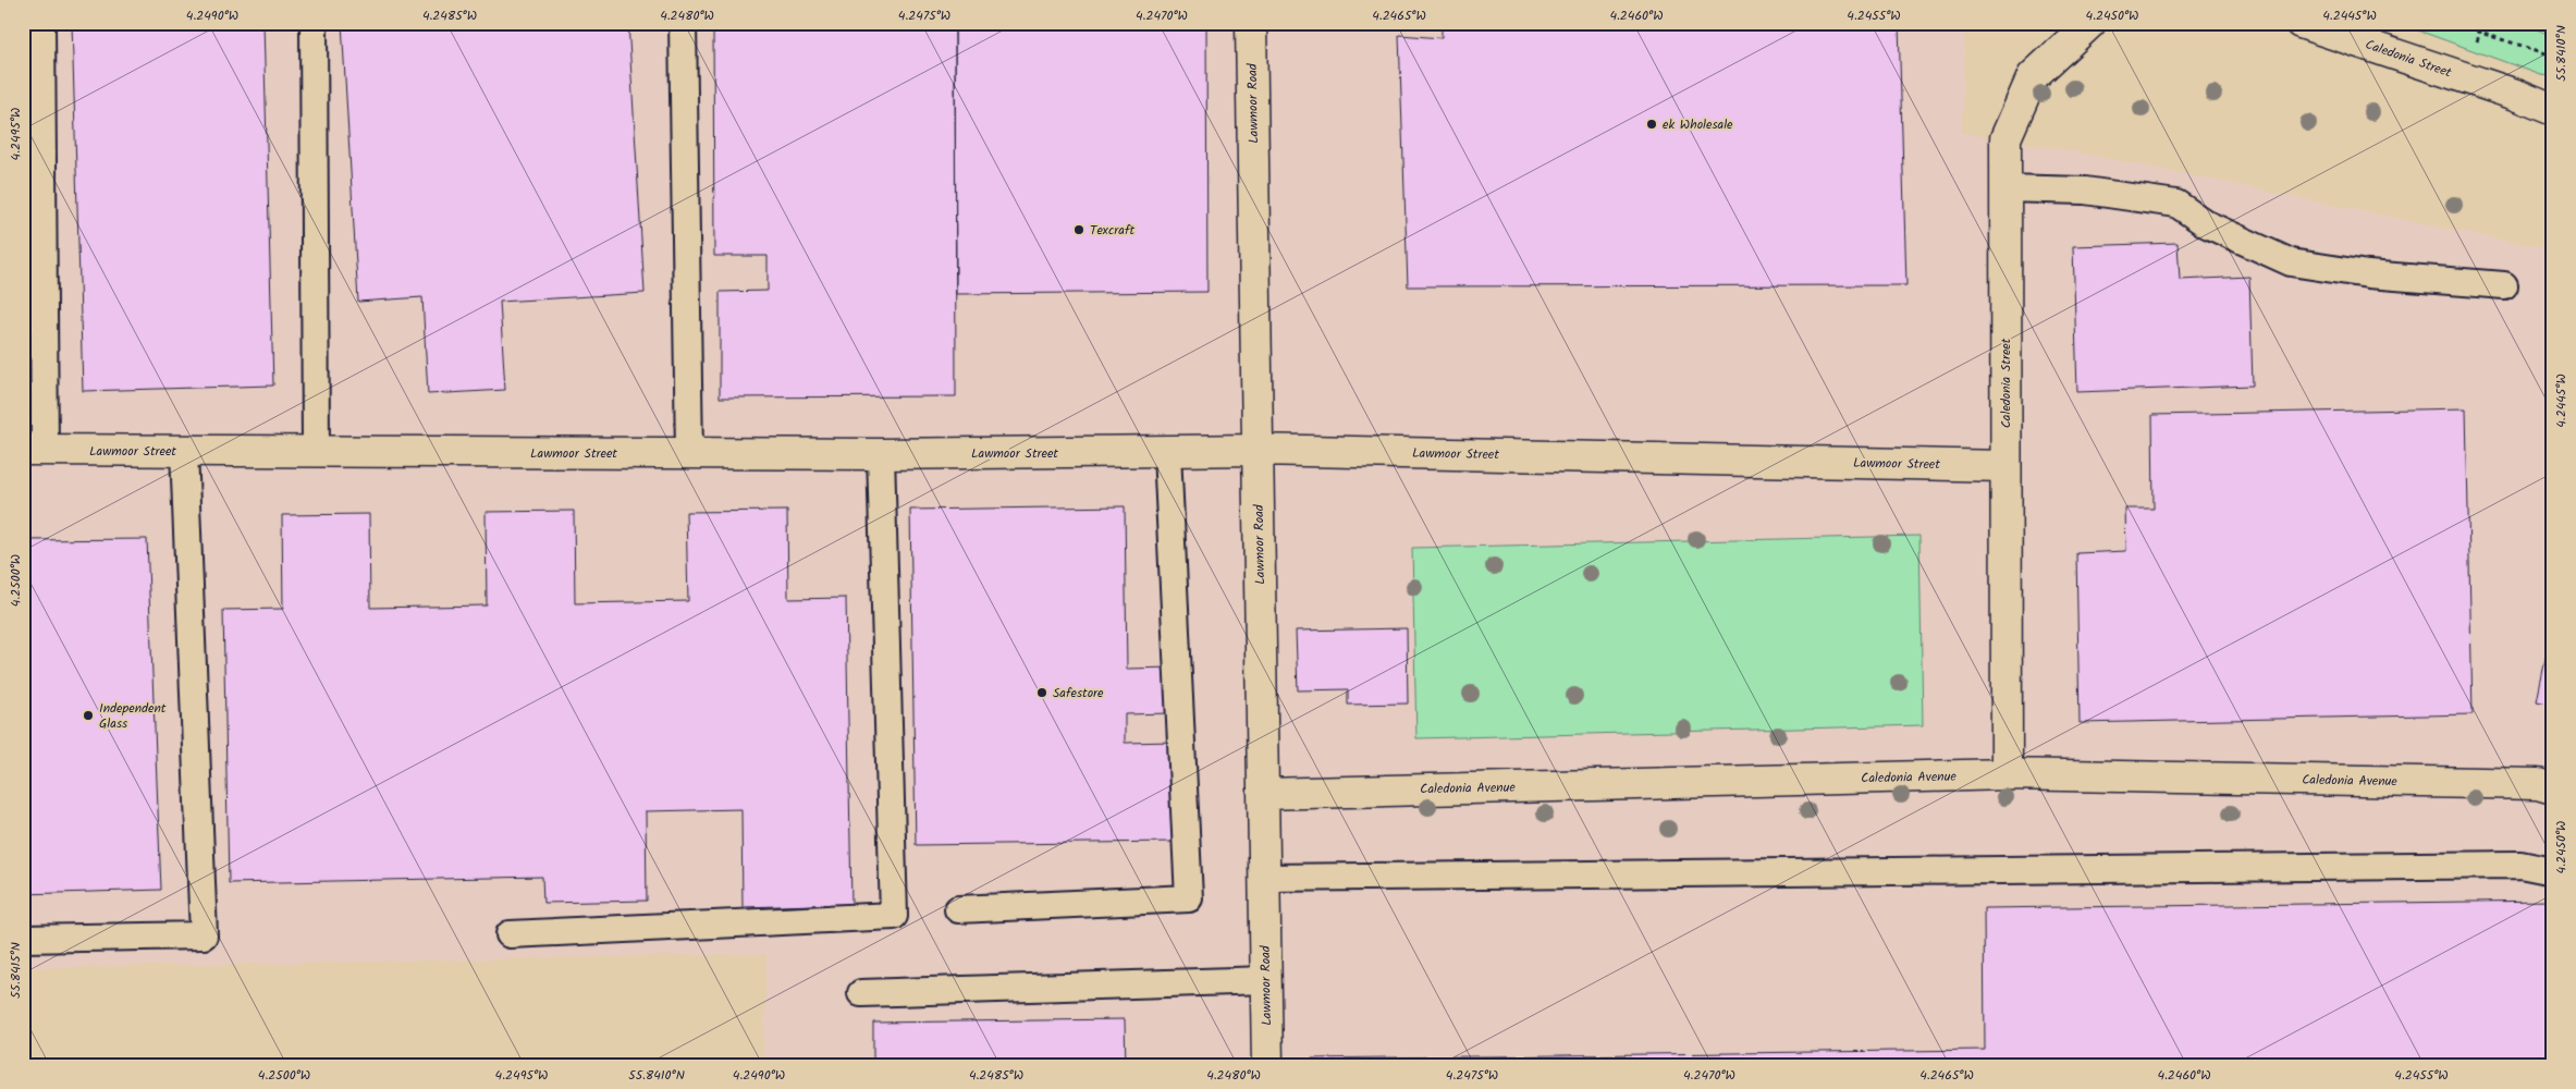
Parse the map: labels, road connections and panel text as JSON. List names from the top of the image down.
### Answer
{
  "streets": {
    "street": [
      "Caledonia Street",
      "Lawmoor Road",
      "Lawmoor Street",
      "Caledonia Avenue"
    ]
  },
  "crossings": [
    ["Caledonia Street", "Lawmoor Street"],
    ["Caledonia Street", "Caledonia Avenue"],
    ["Lawmoor Road", "Lawmoor Street"],
    ["Lawmoor Road", "Caledonia Avenue"]
  ],
  "places": [
    "ek Wholesale",
    "Texcraft",
    "Safestore",
    "Independent Glass"
  ],
  "coordinates": [
    "4.2490°W",
    "4.2485°W",
    "4.2480°W",
    "4.2475°W",
    "4.2470°W",
    "4.2465°W",
    "4.2460°W",
    "4.2455°W",
    "4.2450°W",
    "4.2445°W",
    "55.8410°N",
    "4.2495°W",
    "4.2500°W",
    "55.8415°N"
  ]
}
